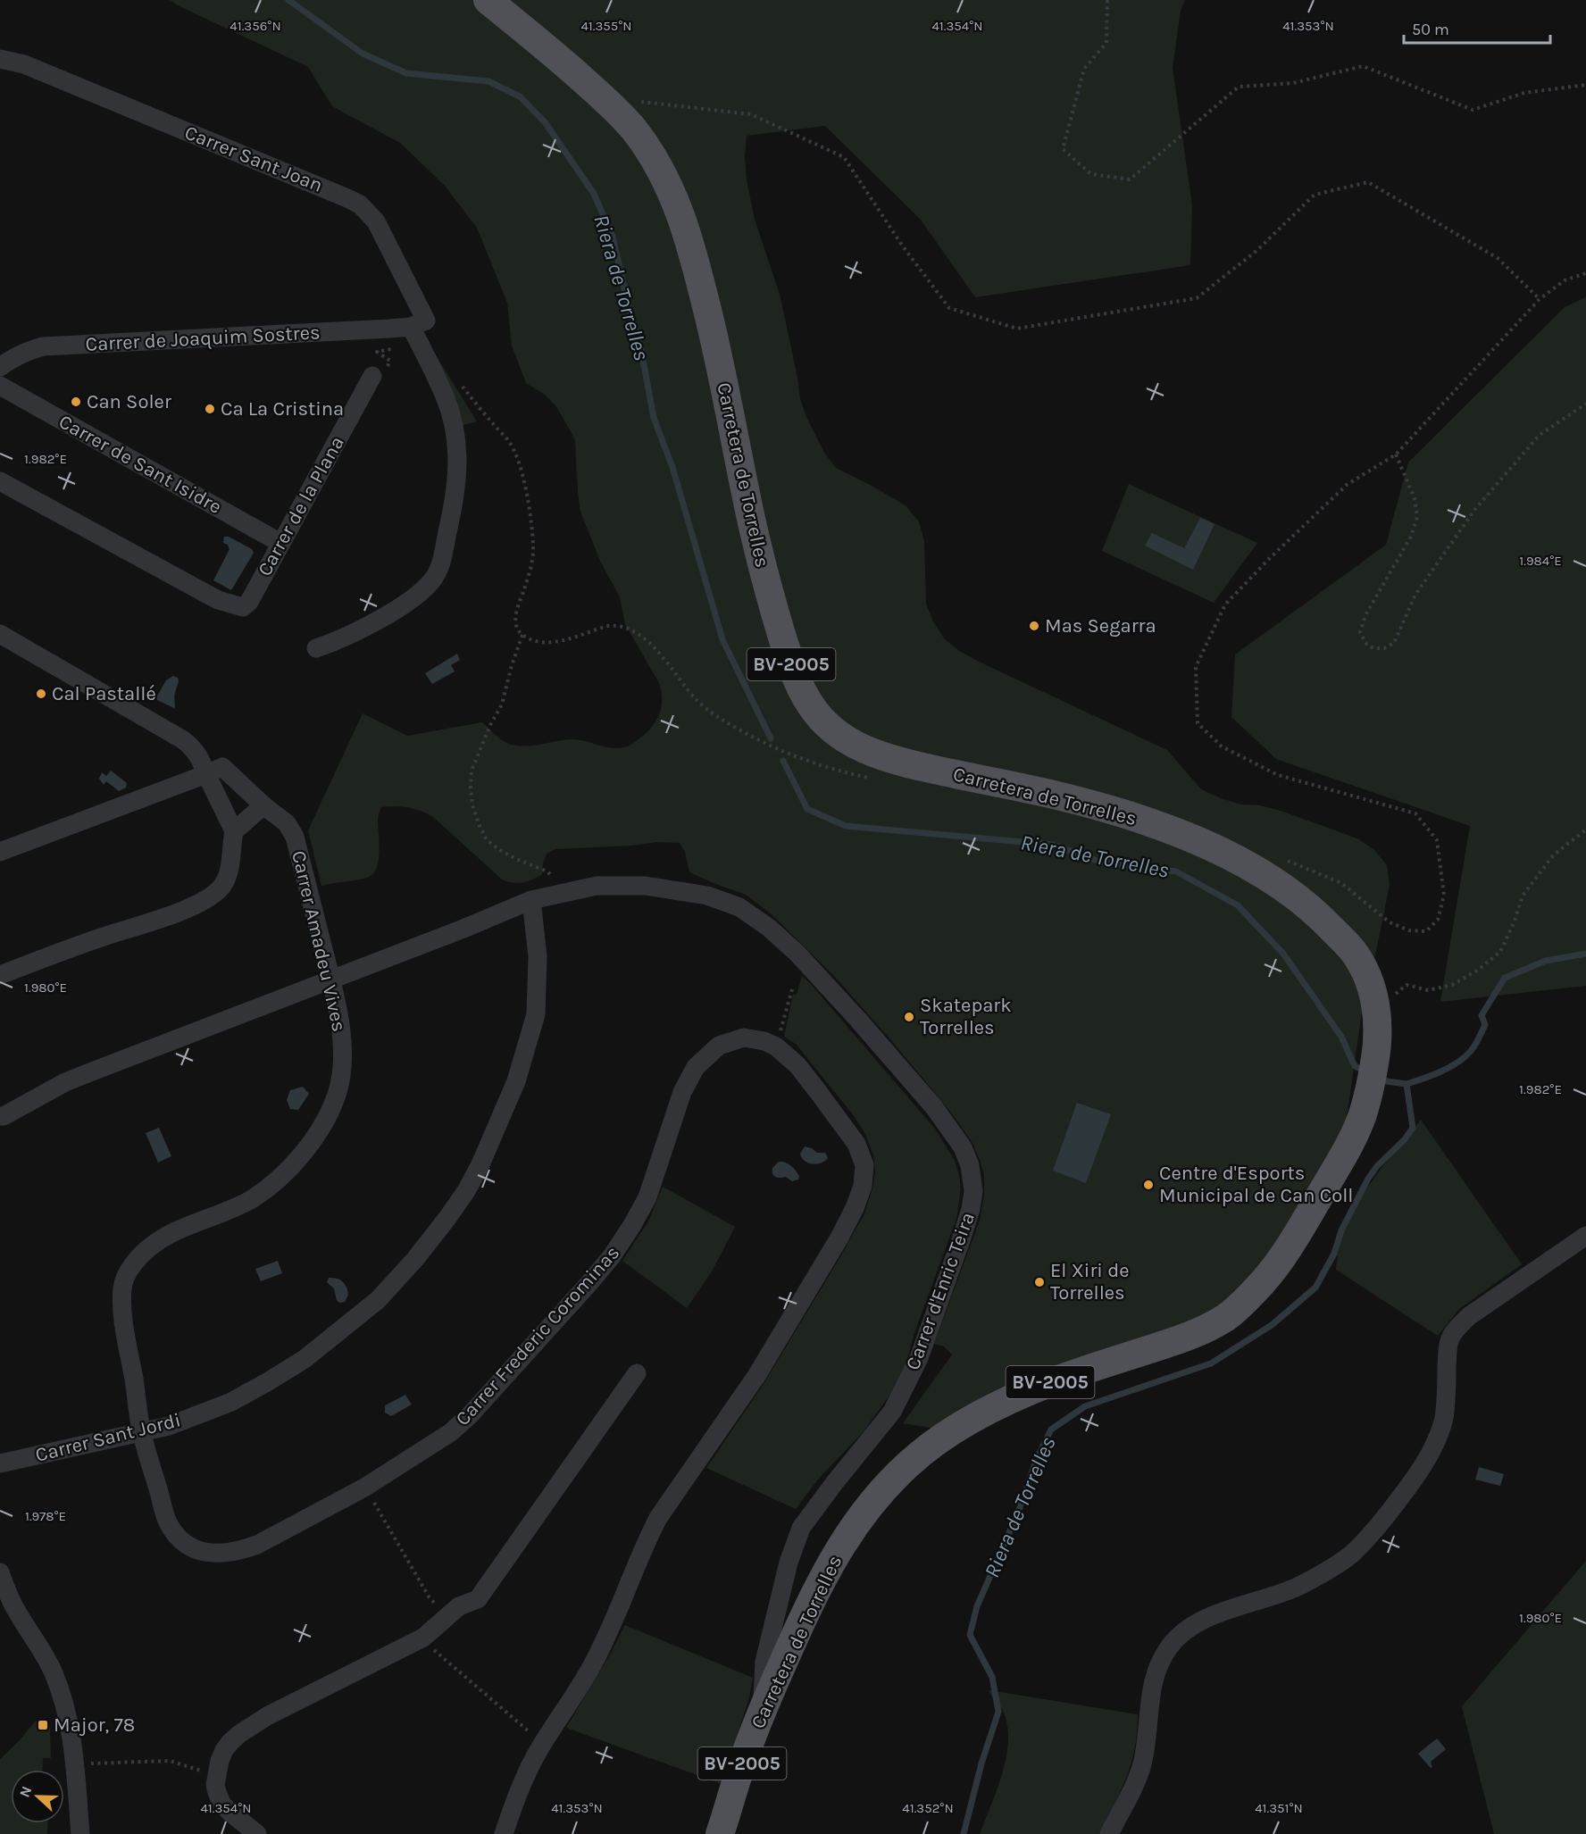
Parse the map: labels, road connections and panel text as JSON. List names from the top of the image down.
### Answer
{
  "streets": {
    "main road": ["Carretera de Torrelles", "BV-2005"],
    "street": [
      "Carrer Sant Joan",
      "Carrer de Joaquim Sostres",
      "Carrer de Sant Isidre",
      "Carrer de la Plana",
      "Carrer Amadeu Vives",
      "Carrer d'Enric Teira",
      "Carrer Frederic Corominas",
      "Carrer Sant Jordi"
    ]
  },
  "crossings": [
    ["Carrer Sant Joan", "Carrer de Joaquim Sostres"],
    ["Carrer de Sant Isidre", "Carrer de la Plana"],
    ["Carretera de Torrelles", "Carrer d'Enric Teira"],
    ["Carrer Amadeu Vives", "Carrer d'Enric Teira"],
    ["Carrer Amadeu Vives", "Carrer Frederic Corominas"],
    ["Carrer Amadeu Vives", "Carrer Sant Jordi"],
    ["Carrer d'Enric Teira", "Carrer Sant Jordi"],
    ["Carrer Frederic Corominas", "Carrer Sant Jordi"]
  ],
  "water": ["Riera de Torrelles"],
  "places": {
    "other": [
      "Can Soler",
      "Ca La Cristina",
      "Mas Segarra",
      "Cal Pastallé",
      "Skatepark Torrelles",
      "Centre d'Esports Municipal de Can Coll",
      "El Xiri de Torrelles"
    ],
    "transit": ["Major, 78"]
  },
  "scale_bar": "50 m",
  "north": "left",
  "coordinates": [
    "41.356°N",
    "41.355°N",
    "41.354°N",
    "41.353°N",
    "1.982°E",
    "1.984°E",
    "1.980°E",
    "1.978°E",
    "41.352°N",
    "41.351°N"
  ]
}
